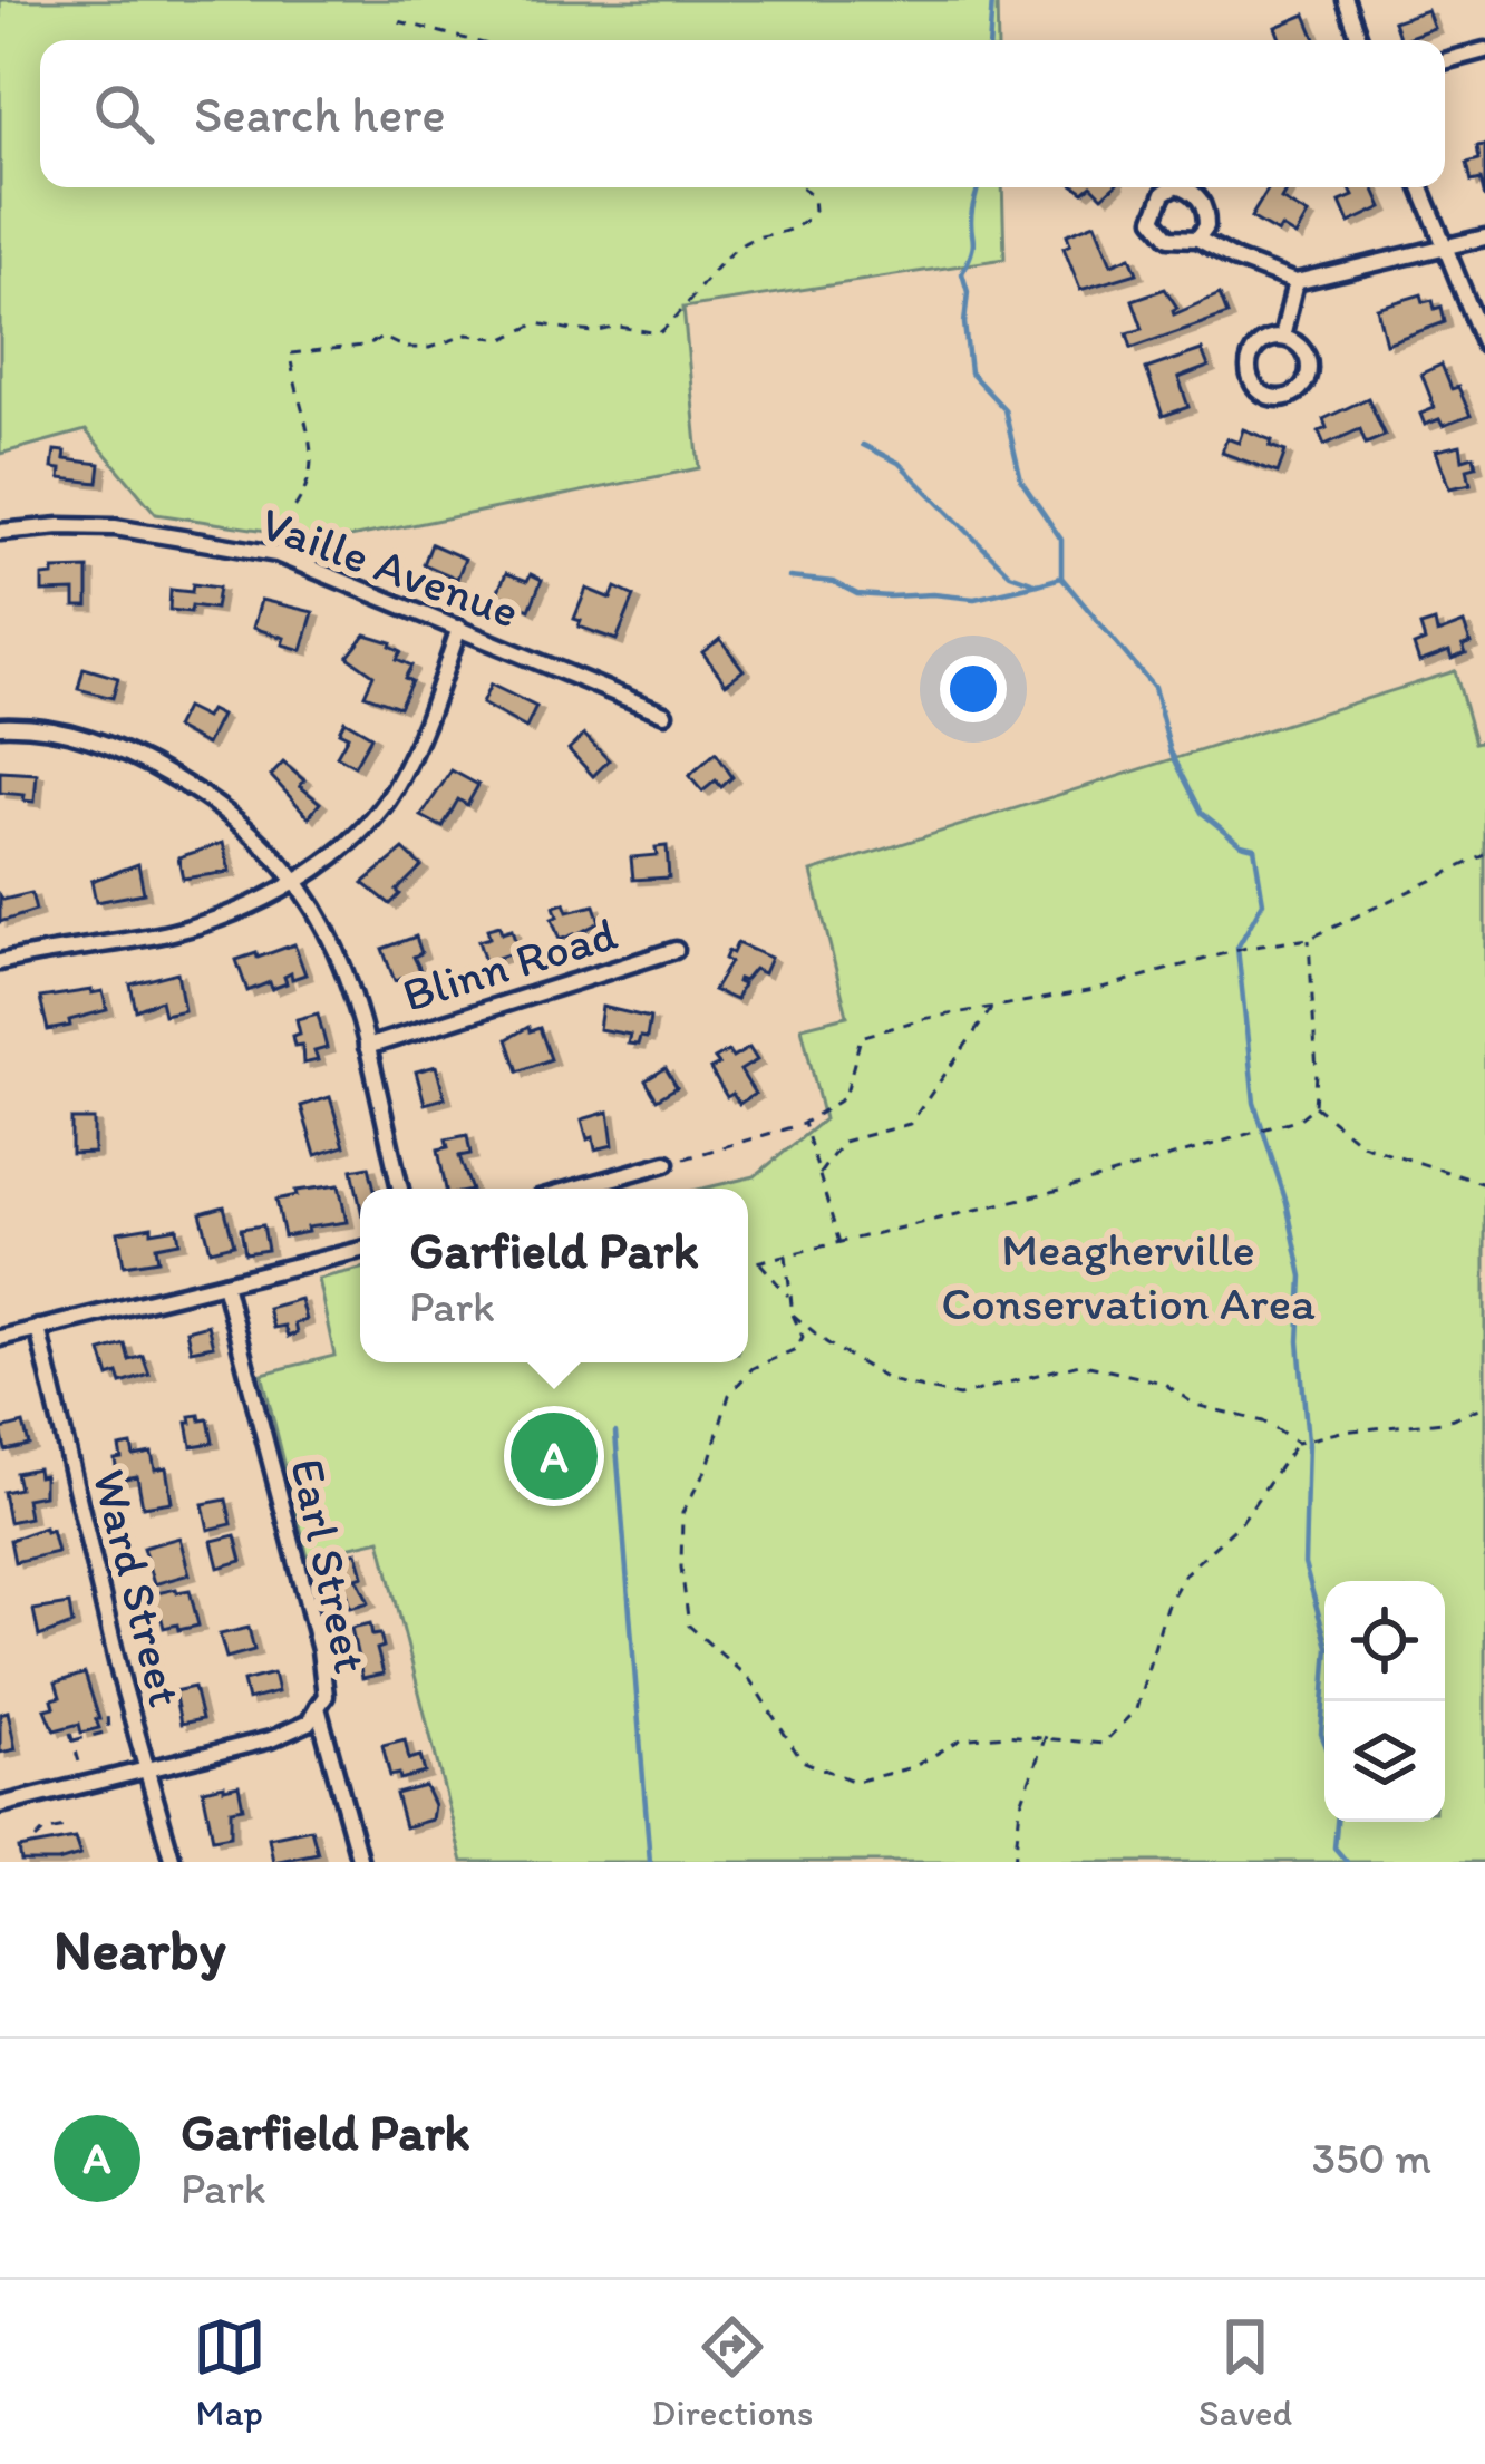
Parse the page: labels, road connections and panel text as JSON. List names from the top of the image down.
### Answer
{
  "streets": {
    "street": [
      "Vaille Avenue",
      "Blinn Road",
      "Earl Street",
      "Ward Street"
    ]
  },
  "parks": ["Meagherville Conservation Area"],
  "page": {
    "search": "Search here",
    "popup": ["Garfield Park", "Park"],
    "pins": "A",
    "heading": "Nearby",
    "list": [
      {
        "mark": "A",
        "name": "Garfield Park",
        "note": "Park",
        "value": "350 m"
      }
    ],
    "nav": ["Map", "Directions", "Saved"]
  }
}
